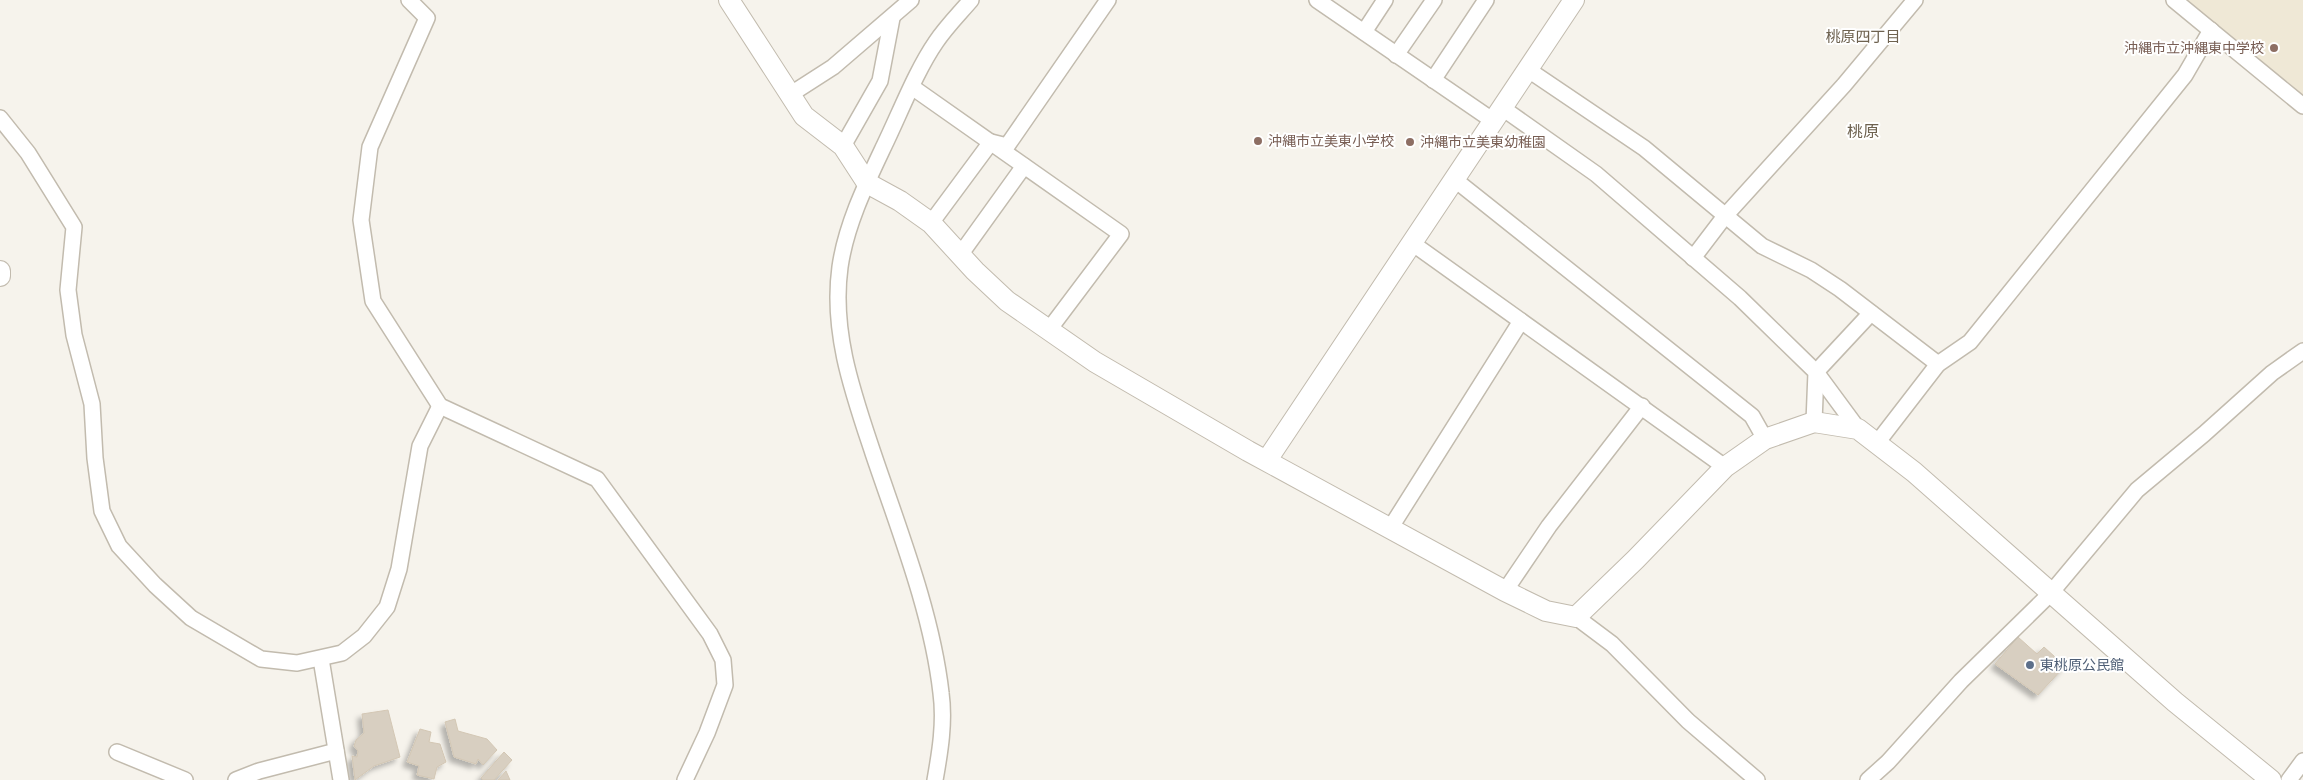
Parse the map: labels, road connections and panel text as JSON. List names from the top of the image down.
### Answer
{
  "districts": ["桃原四丁目", "桃原"],
  "places": [
    "沖縄市立沖縄東中学校",
    "沖縄市立美東小学校",
    "沖縄市立美東幼稚園",
    "東桃原公民館"
  ]
}
